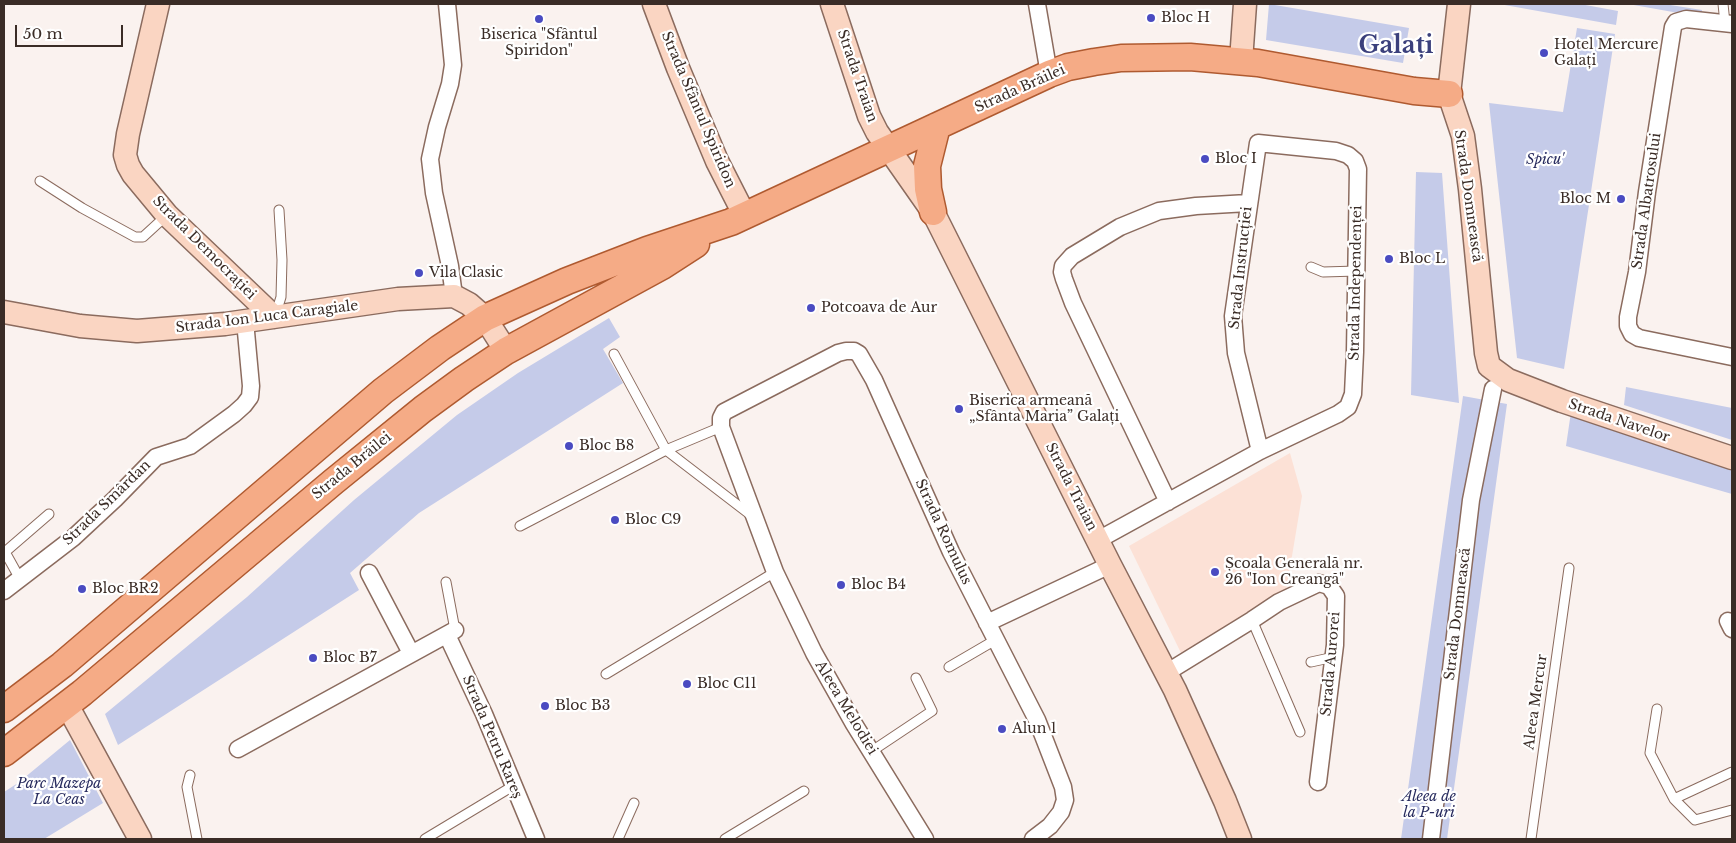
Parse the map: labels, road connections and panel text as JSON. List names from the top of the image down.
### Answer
{
  "streets": {
    "main road": [
      "Strada Traian",
      "Strada Brăilei",
      "Strada Sfântul Spiridon",
      "Strada Domnească",
      "Strada Democrației",
      "Strada Ion Luca Caragiale",
      "Strada Navelor"
    ],
    "street": [
      "Strada Albatrosului",
      "Strada Instrucției",
      "Strada Independenței",
      "Strada Smârdan",
      "Strada Romulus",
      "Strada Aurorei",
      "Aleea Melodiei",
      "Strada Petru Rareș"
    ],
    "lane": ["Aleea Mercur"]
  },
  "crossings": [
    ["Strada Traian", "Strada Brăilei"],
    ["Strada Traian", "Strada Independenței"],
    ["Strada Traian", "Strada Aurorei"],
    ["Strada Brăilei", "Strada Sfântul Spiridon"],
    ["Strada Brăilei", "Strada Domnească"],
    ["Strada Domnească", "Strada Navelor"],
    ["Strada Democrației", "Strada Ion Luca Caragiale"],
    ["Strada Instrucției", "Strada Independenței"],
    ["Strada Ion Luca Caragiale", "Strada Smârdan"],
    ["Strada Romulus", "Aleea Melodiei"]
  ],
  "districts": ["Galați"],
  "parks": ["Spicu'", "Parc Mazepa La Ceas", "Aleea de la P-uri"],
  "places": [
    "Bloc H",
    "Biserica \"Sfântul Spiridon\"",
    "Hotel Mercure Galați",
    "Bloc I",
    "Bloc M",
    "Bloc L",
    "Vila Clasic",
    "Potcoava de Aur",
    "Biserica armeană „Sfânta Maria” Galați",
    "Bloc B8",
    "Bloc C9",
    "Școala Generală nr. 26 \"Ion Creangă\"",
    "Bloc B4",
    "Bloc BR2",
    "Bloc B7",
    "Bloc C11",
    "Bloc B3",
    "Alun 1"
  ],
  "scale_bar": "50 m"
}
